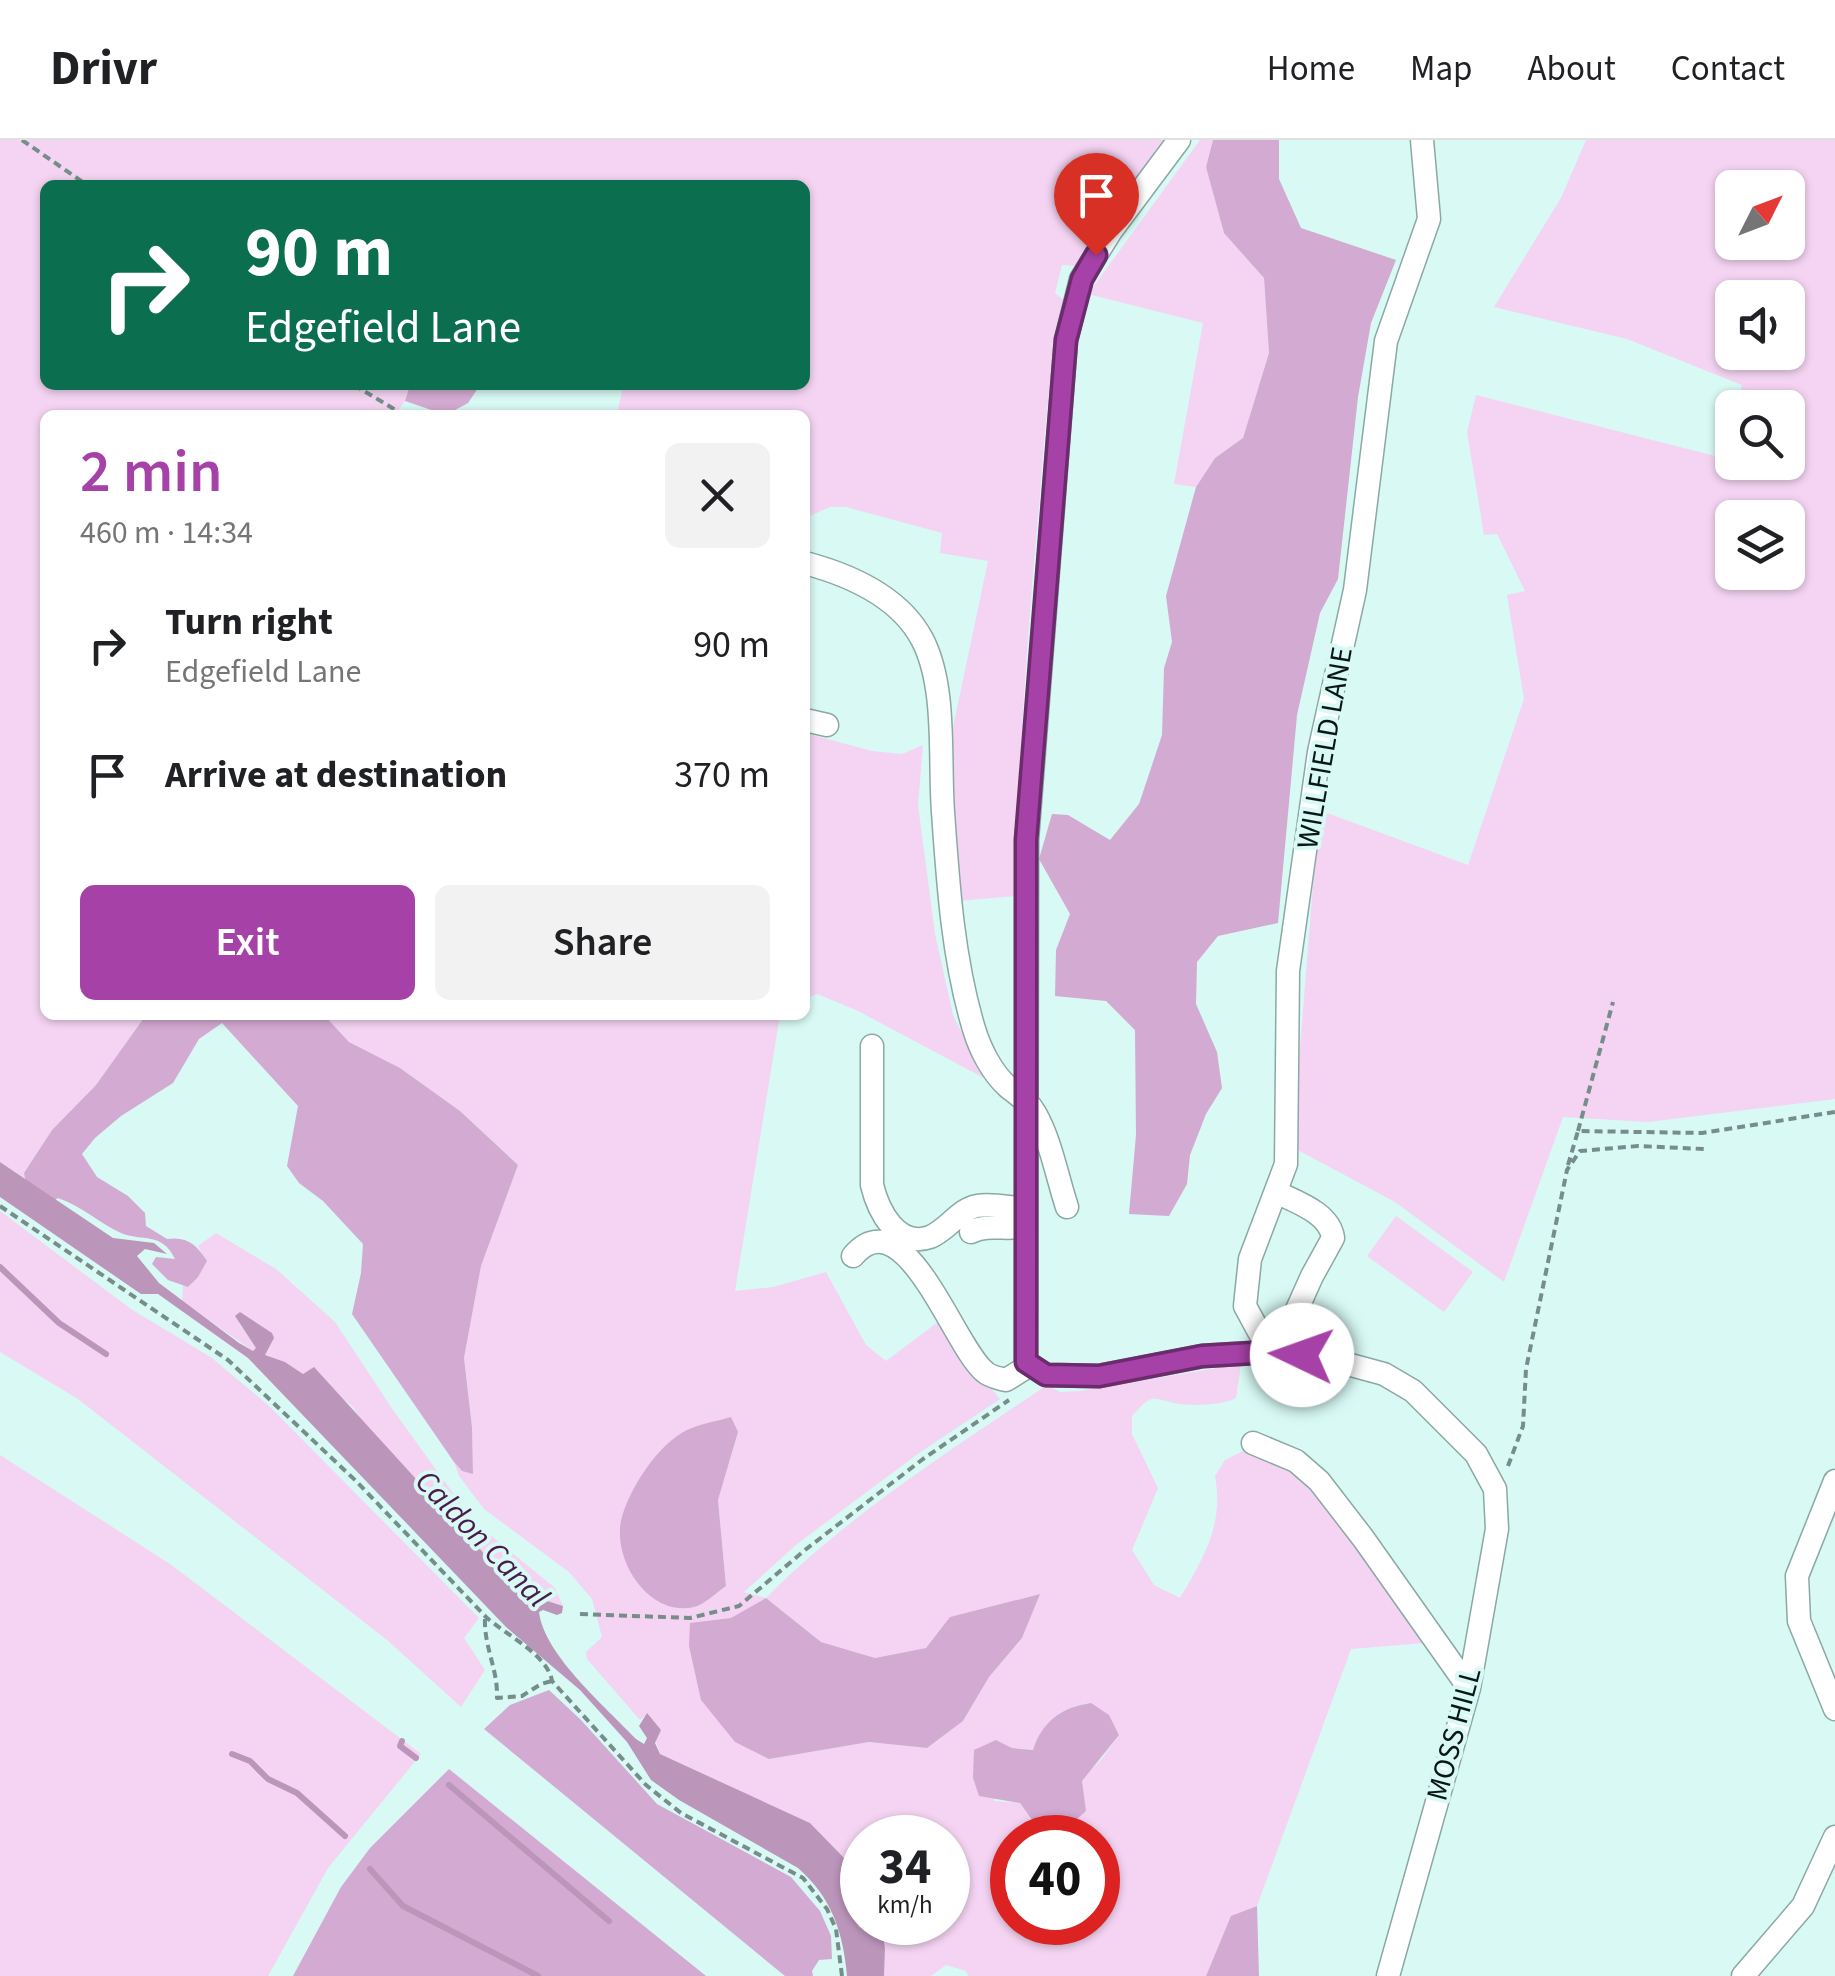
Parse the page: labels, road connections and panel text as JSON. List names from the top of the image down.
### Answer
{
  "streets": {
    "street": ["WILLFIELD LANE", "MOSS HILL"]
  },
  "water": ["Caldon Canal"],
  "north": "top right",
  "page": {
    "header": "Drivr",
    "nav": [
      "Home",
      "Map",
      "About",
      "Contact"
    ],
    "turn": ["90 m", "Edgefield Lane"],
    "heading": ["2 min", "460 m · 14:34"],
    "list": [
      {
        "name": "Turn right",
        "note": "Edgefield Lane",
        "value": "90 m"
      },
      {
        "name": "Arrive at destination",
        "value": "370 m"
      }
    ],
    "buttons": ["Exit", "Share"],
    "speed": "34 km/h",
    "limit": "40"
  }
}
